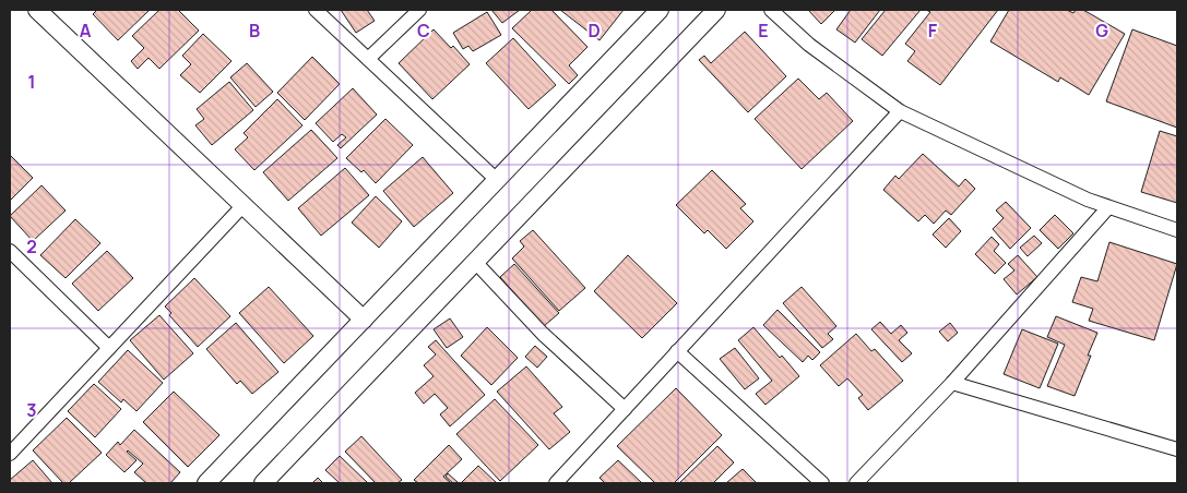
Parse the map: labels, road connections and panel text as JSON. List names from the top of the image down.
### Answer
{
  "grid": {
    "columns": [
      "A",
      "B",
      "C",
      "D",
      "E",
      "F",
      "G"
    ],
    "rows": ["1", "2", "3"]
  }
}
